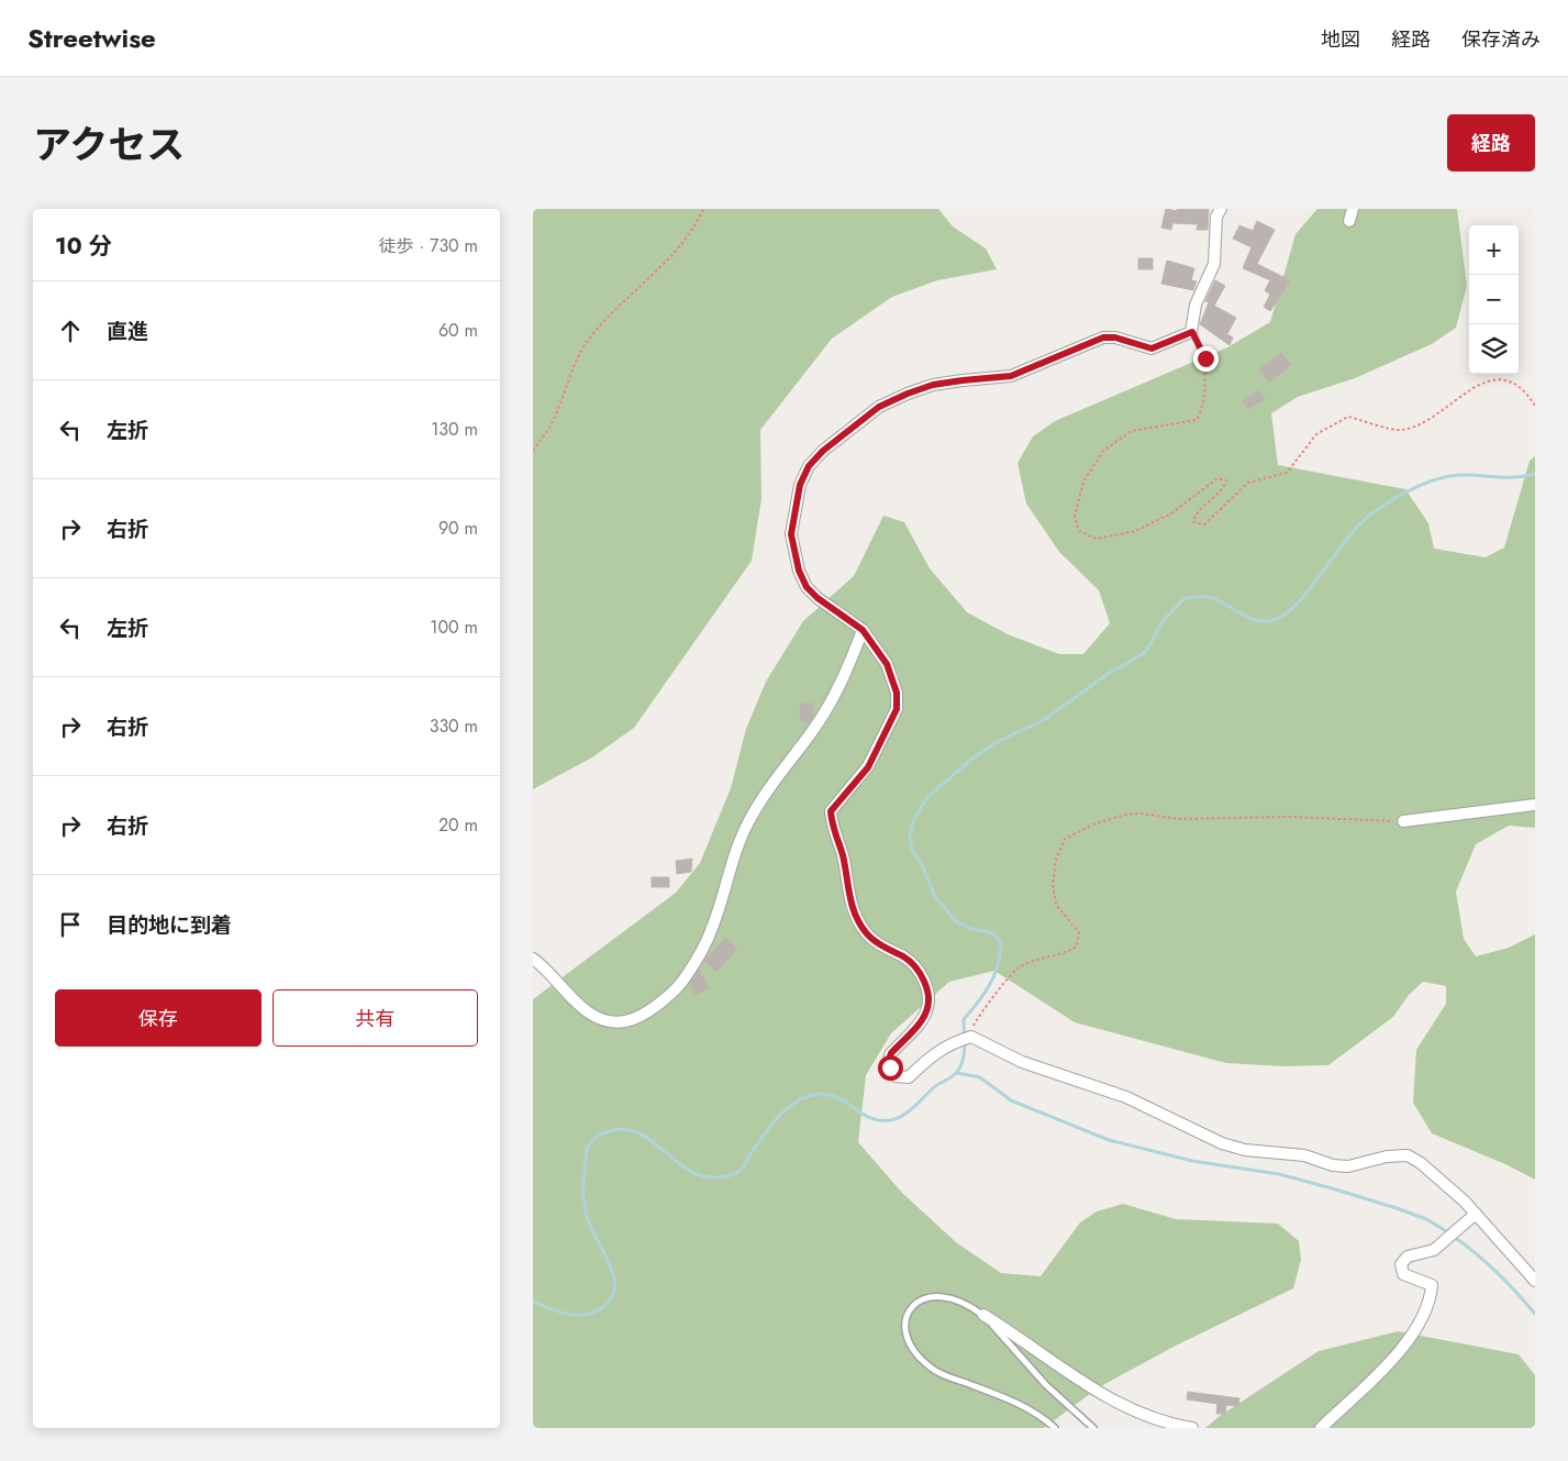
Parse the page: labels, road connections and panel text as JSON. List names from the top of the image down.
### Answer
{
  "page": {
    "header": "Streetwise",
    "nav": ["地図", "経路", "保存済み"],
    "title": "アクセス",
    "buttons": [
      "経路",
      ["保存", "共有"]
    ],
    "heading": ["10 分", "徒歩 · 730 m"],
    "map_buttons": ["+", "−"],
    "list": [
      ["直進", "60 m"],
      ["左折", "130 m"],
      ["右折", "90 m"],
      ["左折", "100 m"],
      ["右折", "330 m"],
      ["右折", "20 m"],
      "目的地に到着"
    ]
  }
}
